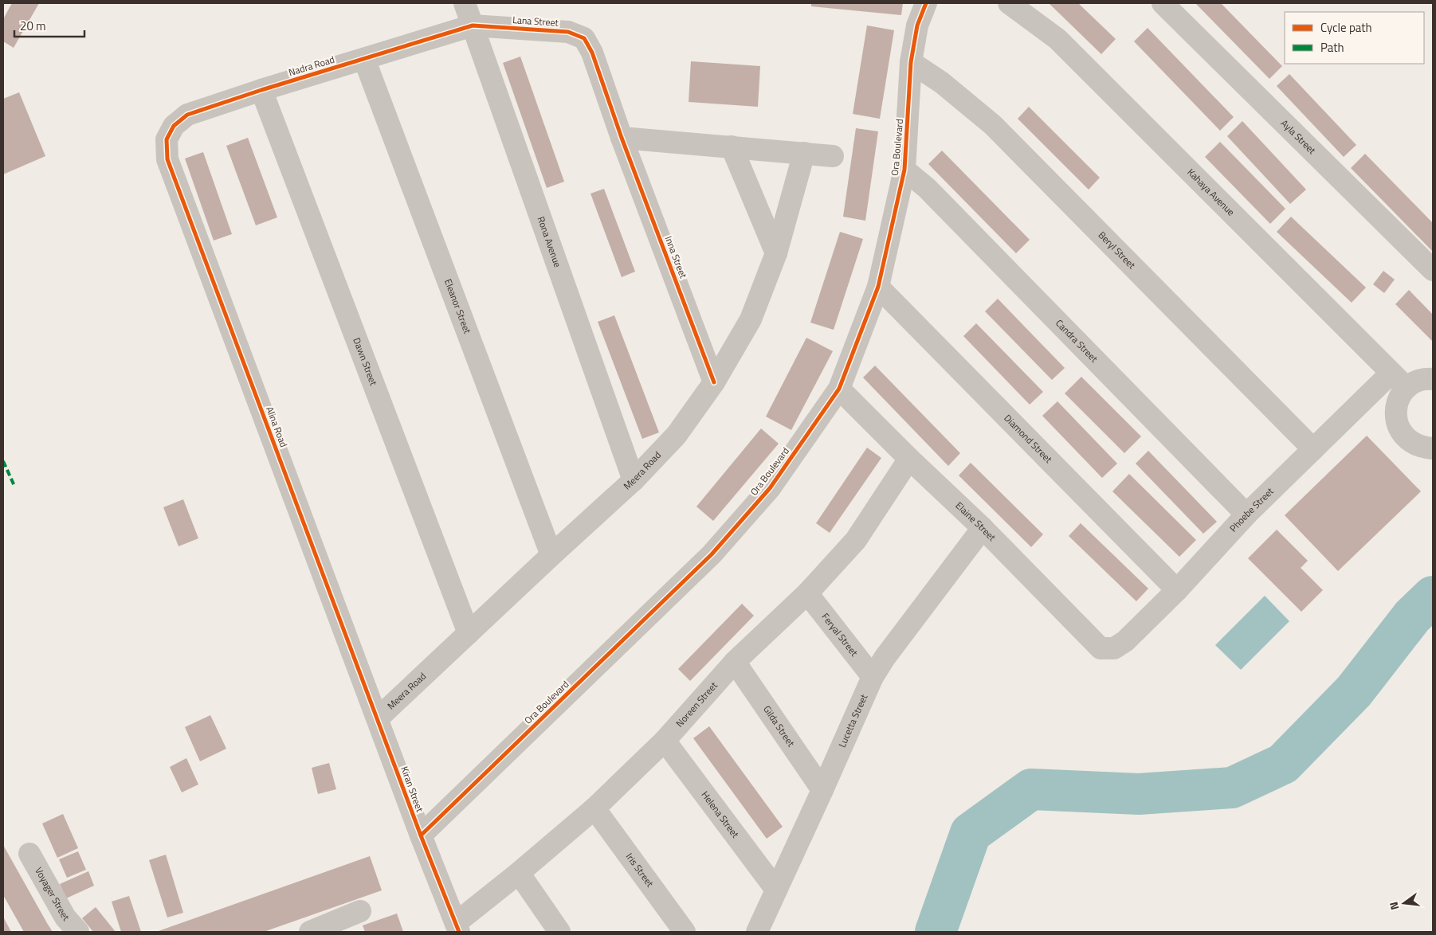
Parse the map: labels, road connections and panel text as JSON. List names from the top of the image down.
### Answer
{
  "streets": {
    "street": [
      "Lana Street",
      "Nadra Road",
      "Ayla Street",
      "Ora Boulevard",
      "Kahaya Avenue",
      "Rona Avenue",
      "Beryl Street",
      "Inna Street",
      "Eleanor Street",
      "Candra Street",
      "Dawn Street",
      "Alina Road",
      "Diamond Street",
      "Meera Road",
      "Phoebe Street",
      "Elaine Street",
      "Feryal Street",
      "Noreen Street",
      "Lucetta Street",
      "Gilda Street",
      "Kiran Street",
      "Helena Street",
      "Iris Street",
      "Voyager Street"
    ]
  },
  "crossings": [
    ["Lana Street", "Nadra Road"],
    ["Lana Street", "Rona Avenue"],
    ["Lana Street", "Inna Street"],
    ["Nadra Road", "Rona Avenue"],
    ["Nadra Road", "Eleanor Street"],
    ["Nadra Road", "Dawn Street"],
    ["Nadra Road", "Alina Road"],
    ["Ora Boulevard", "Beryl Street"],
    ["Ora Boulevard", "Candra Street"],
    ["Ora Boulevard", "Diamond Street"],
    ["Ora Boulevard", "Elaine Street"],
    ["Ora Boulevard", "Kiran Street"],
    ["Kahaya Avenue", "Phoebe Street"],
    ["Rona Avenue", "Meera Road"],
    ["Beryl Street", "Phoebe Street"],
    ["Inna Street", "Meera Road"],
    ["Eleanor Street", "Meera Road"],
    ["Candra Street", "Phoebe Street"],
    ["Dawn Street", "Meera Road"],
    ["Alina Road", "Meera Road"],
    ["Alina Road", "Kiran Street"],
    ["Diamond Street", "Phoebe Street"],
    ["Meera Road", "Kiran Street"],
    ["Phoebe Street", "Elaine Street"],
    ["Elaine Street", "Noreen Street"],
    ["Elaine Street", "Lucetta Street"],
    ["Feryal Street", "Noreen Street"],
    ["Feryal Street", "Lucetta Street"],
    ["Noreen Street", "Gilda Street"],
    ["Noreen Street", "Kiran Street"],
    ["Noreen Street", "Helena Street"],
    ["Noreen Street", "Iris Street"],
    ["Lucetta Street", "Gilda Street"],
    ["Lucetta Street", "Helena Street"]
  ],
  "legend": ["Cycle path", "Path"],
  "scale_bar": "20 m",
  "north": "left"
}
